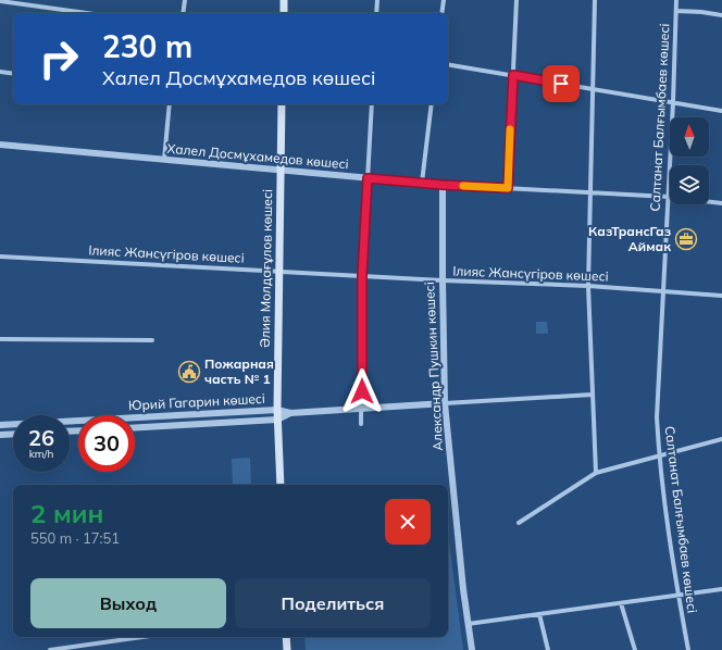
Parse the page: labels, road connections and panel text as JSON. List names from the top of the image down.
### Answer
{
  "streets": {
    "main road": ["Әлия Молдағұлов көшесі"],
    "street": [
      "Салтанат Балғымбаев көшесі",
      "Халел Досмұхамедов көшесі",
      "Ілияс Жансүгіров көшесі",
      "Александр Пушкин көшесі",
      "Юрий Гагарин көшесі"
    ]
  },
  "crossings": [
    ["Салтанат Балғымбаев көшесі", "Халел Досмұхамедов көшесі"],
    ["Салтанат Балғымбаев көшесі", "Ілияс Жансүгіров көшесі"],
    ["Халел Досмұхамедов көшесі", "Әлия Молдағұлов көшесі"],
    ["Халел Досмұхамедов көшесі", "Александр Пушкин көшесі"],
    ["Ілияс Жансүгіров көшесі", "Әлия Молдағұлов көшесі"],
    ["Ілияс Жансүгіров көшесі", "Александр Пушкин көшесі"],
    ["Әлия Молдағұлов көшесі", "Юрий Гагарин көшесі"],
    ["Александр Пушкин көшесі", "Юрий Гагарин көшесі"]
  ],
  "places": {
    "office": ["КазТрансГаз Аймак"],
    "public building": ["Пожарная часть № 1"]
  },
  "north": "top",
  "page": {
    "turn": ["230 m", "Халел Досмұхамедов көшесі"],
    "speed": "26 km/h",
    "limit": "30",
    "heading": ["2 мин", "550 m · 17:51"],
    "buttons": ["Выход", "Поделиться"]
  }
}
